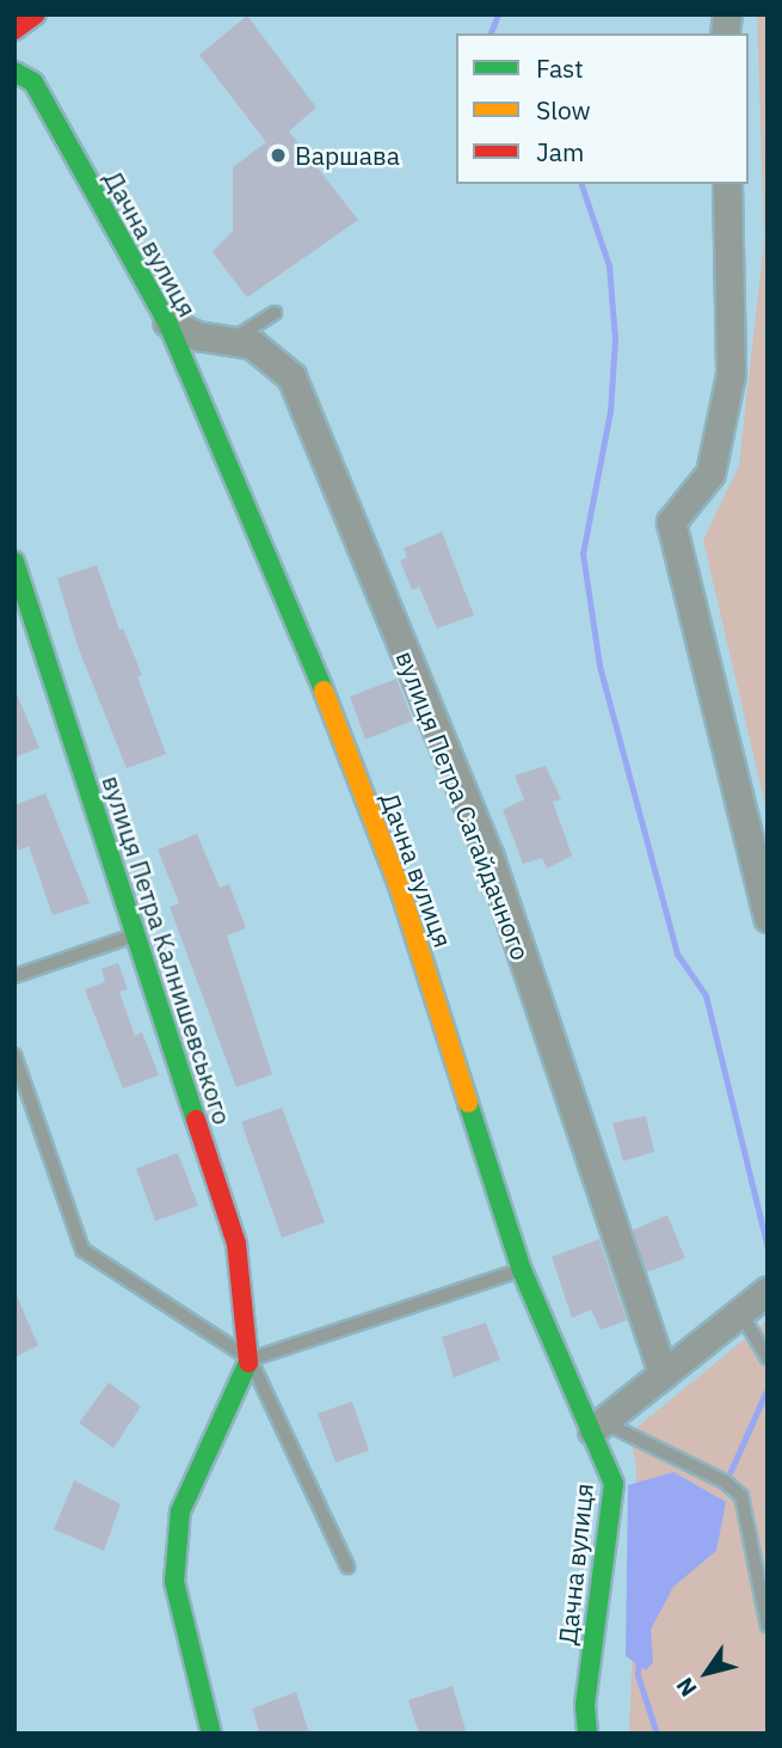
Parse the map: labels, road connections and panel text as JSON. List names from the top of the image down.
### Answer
{
  "streets": {
    "main road": ["Дачна вулиця", "вулиця Петра Калнишевського"],
    "street": ["вулиця Петра Сагайдачного"]
  },
  "crossings": [
    ["Дачна вулиця", "вулиця Петра Сагайдачного"]
  ],
  "places": ["Варшава"],
  "legend": ["Fast", "Slow", "Jam"],
  "north": "bottom left"
}
